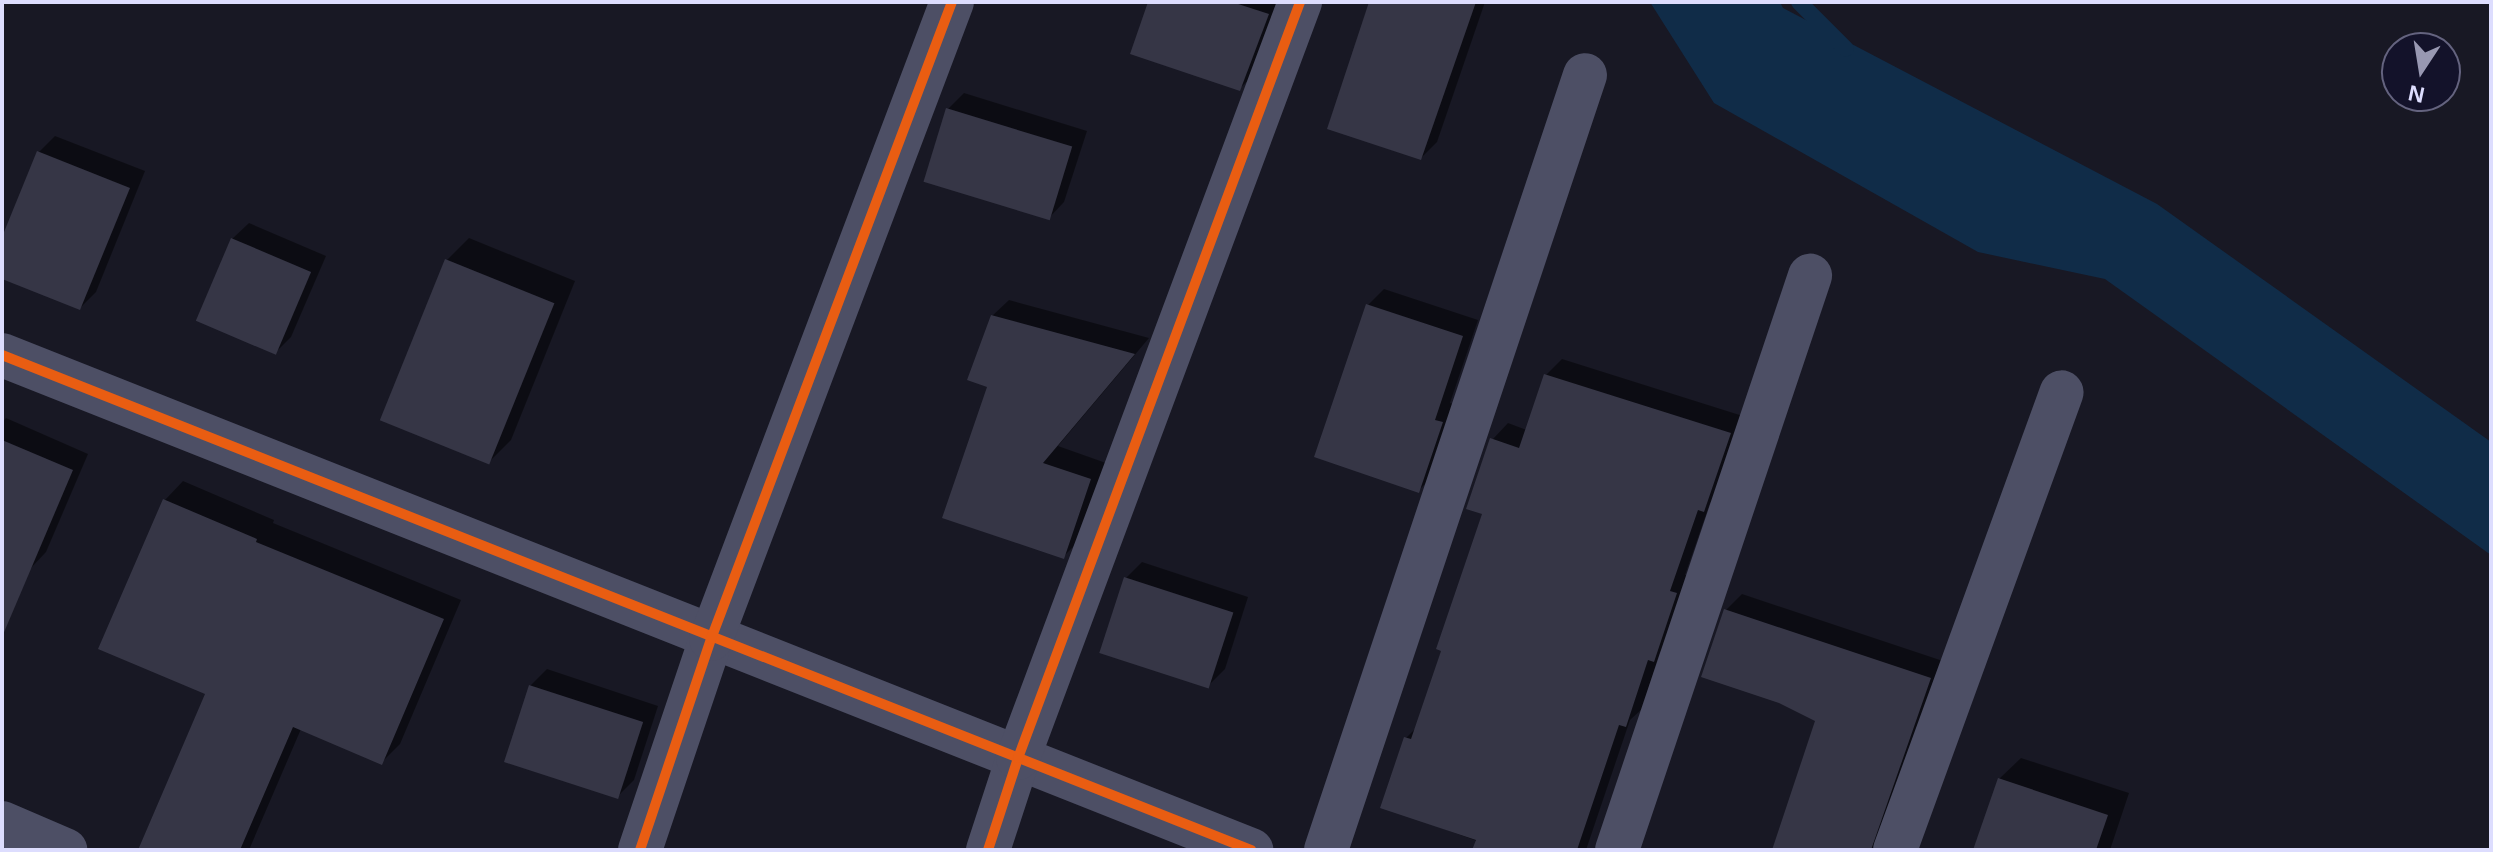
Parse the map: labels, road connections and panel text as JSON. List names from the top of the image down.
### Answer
{
  "north": "bottom"
}
